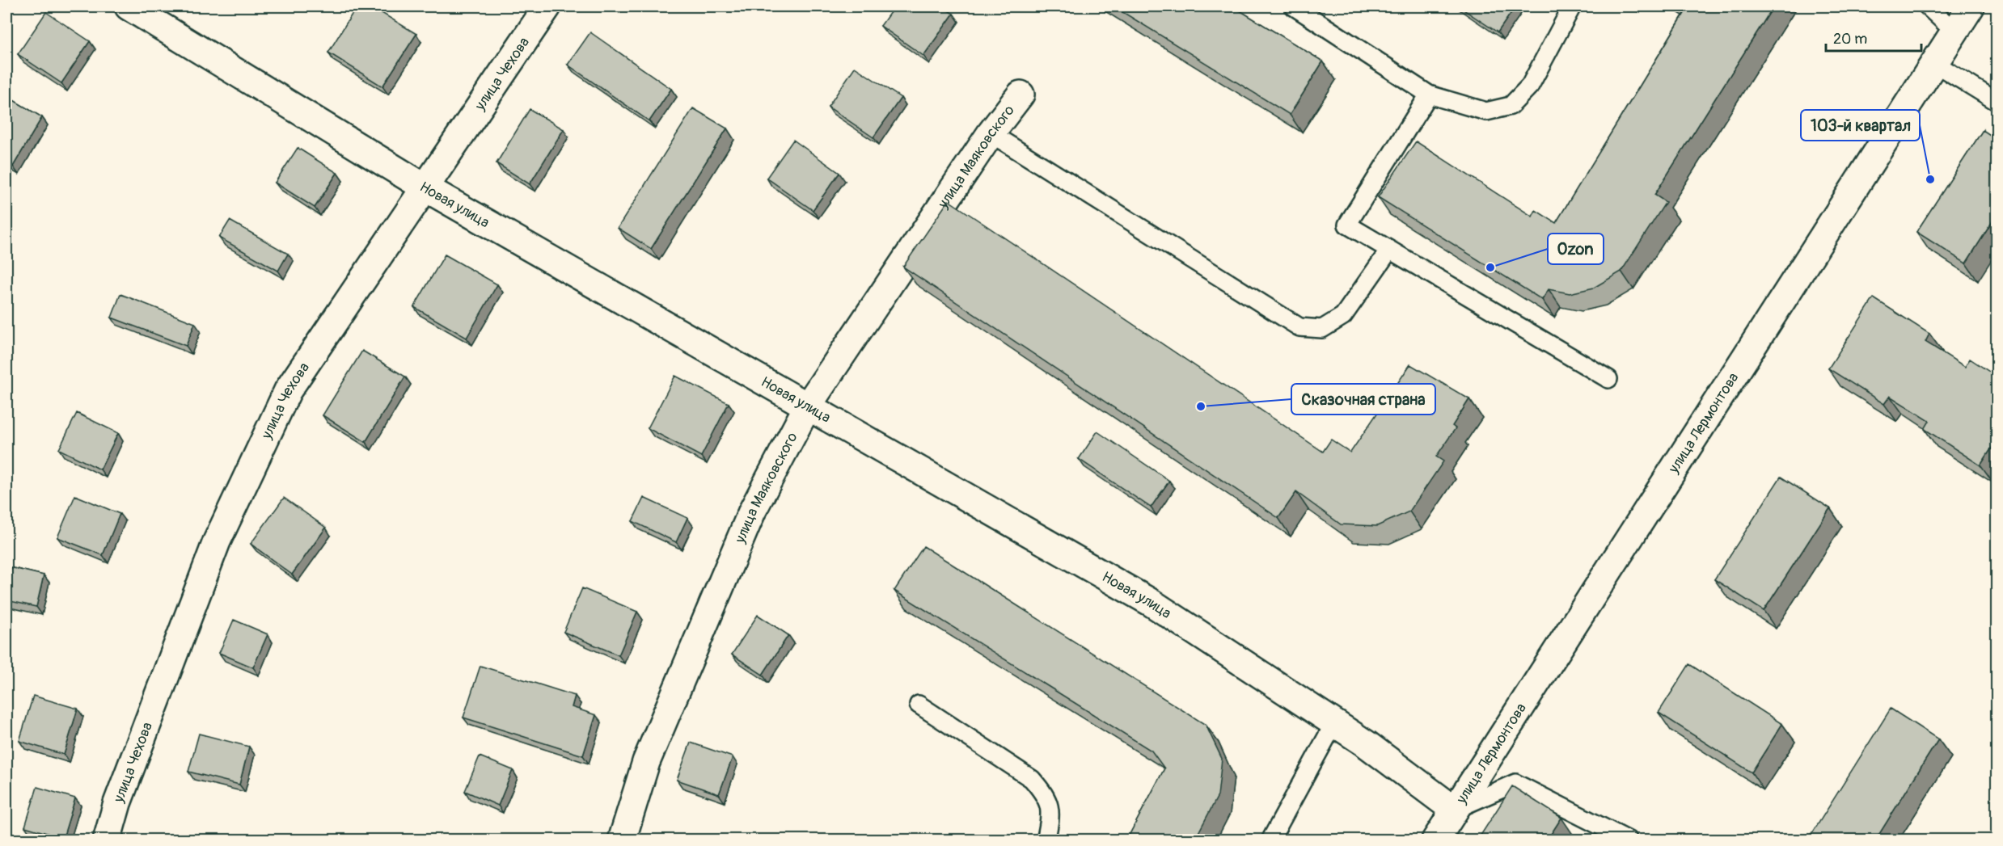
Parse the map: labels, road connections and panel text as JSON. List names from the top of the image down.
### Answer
{
  "streets": {
    "street": [
      "улица Чехова",
      "улица Маяковского",
      "Новая улица",
      "улица Лермонтова"
    ]
  },
  "crossings": [
    ["улица Чехова", "Новая улица"],
    ["улица Маяковского", "Новая улица"],
    ["Новая улица", "улица Лермонтова"]
  ],
  "places": ["103-й квартал", "Ozon", "Сказочная страна"],
  "scale_bar": "20 m"
}
